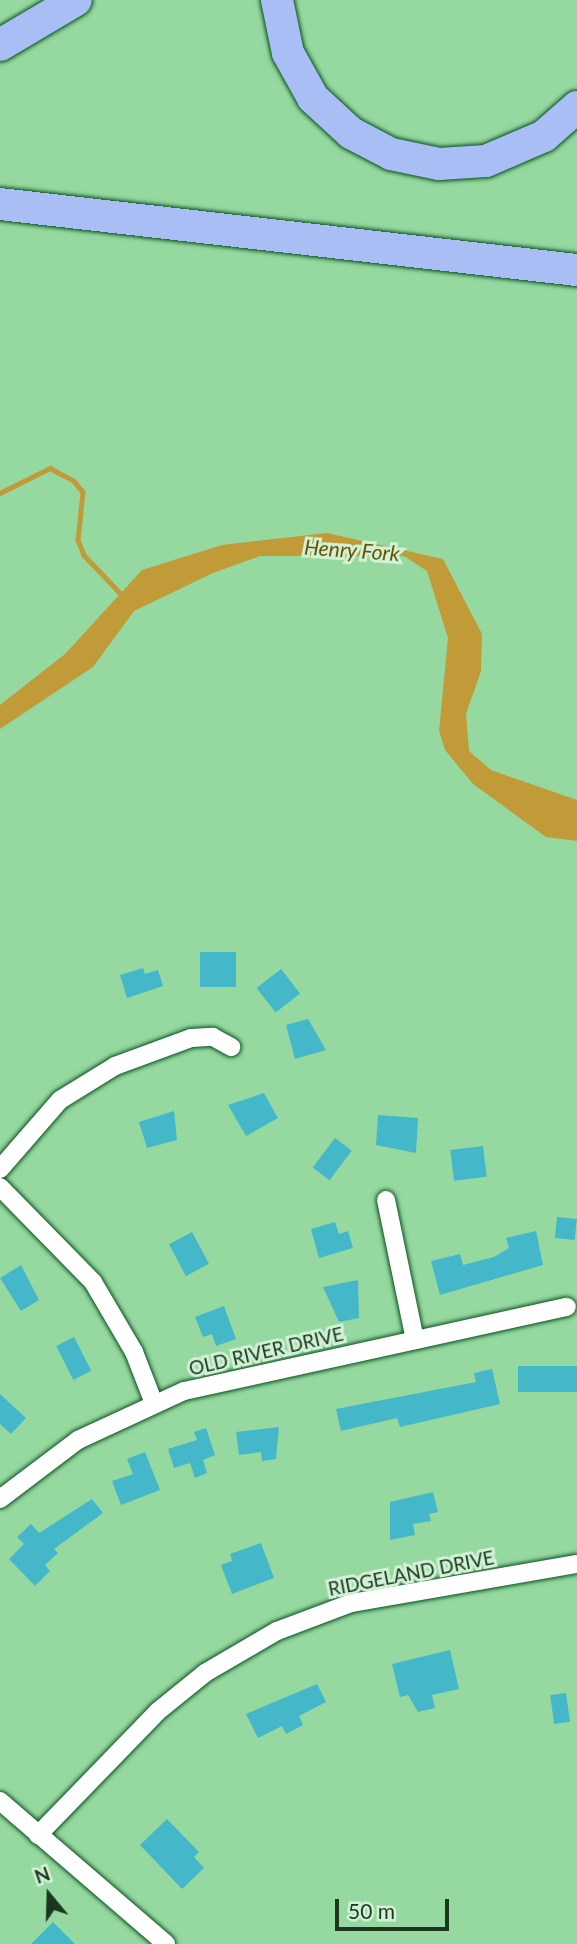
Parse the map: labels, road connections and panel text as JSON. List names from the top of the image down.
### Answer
{
  "streets": {
    "street": ["OLD RIVER DRIVE", "RIDGELAND DRIVE"]
  },
  "water": ["Henry Fork"],
  "scale_bar": "50 m",
  "north": "top"
}
